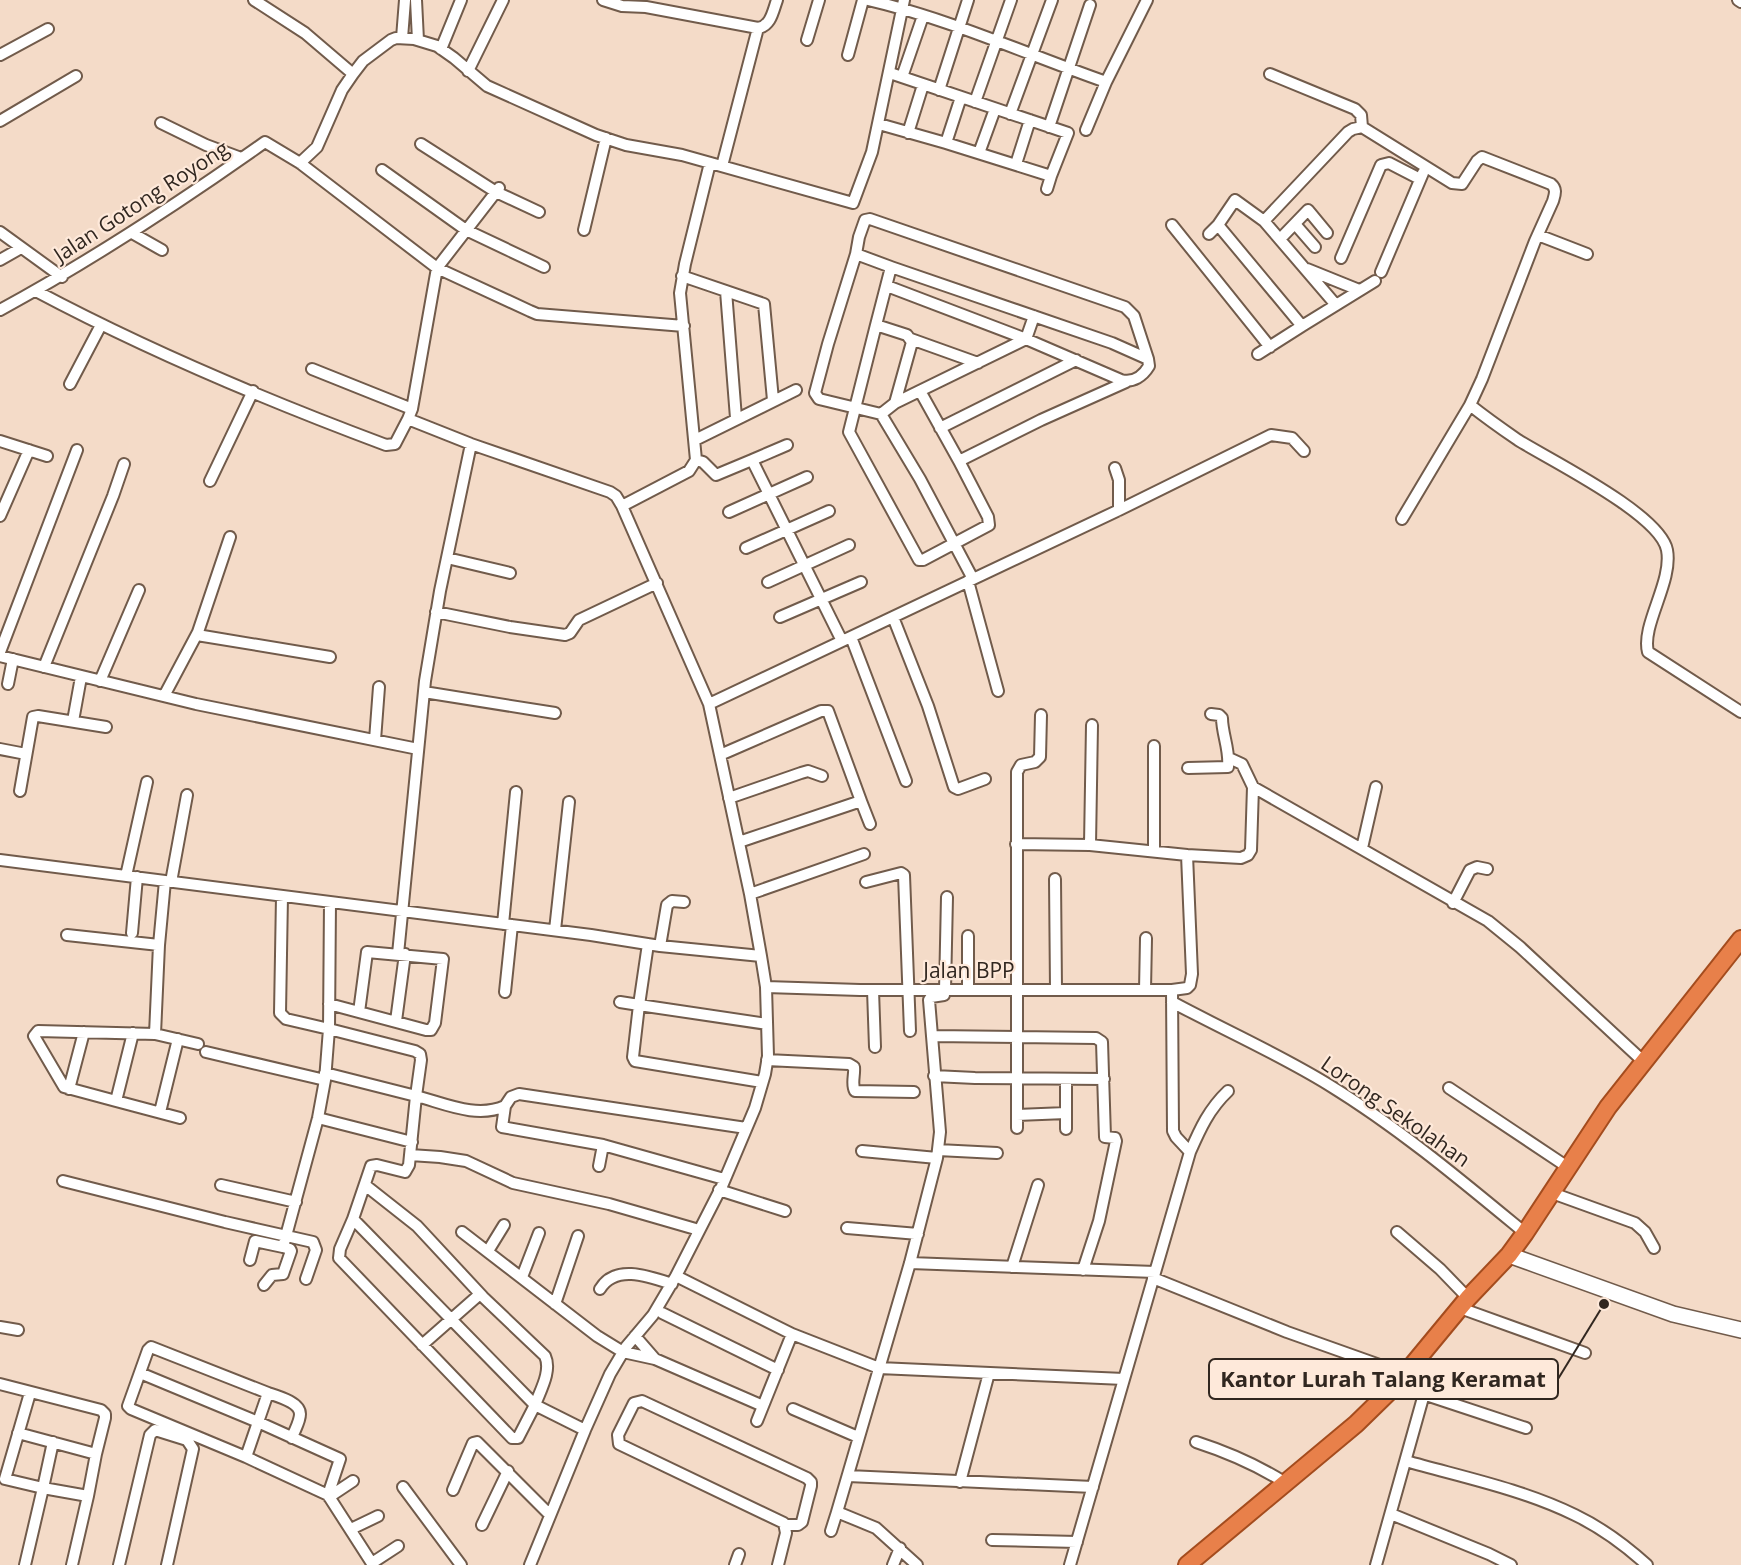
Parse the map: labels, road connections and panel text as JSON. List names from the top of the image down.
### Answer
{
  "streets": {
    "street": ["Jalan Gotong Royong", "Jalan BPP", "Lorong Sekolahan"]
  },
  "places": ["Kantor Lurah Talang Keramat"]
}
